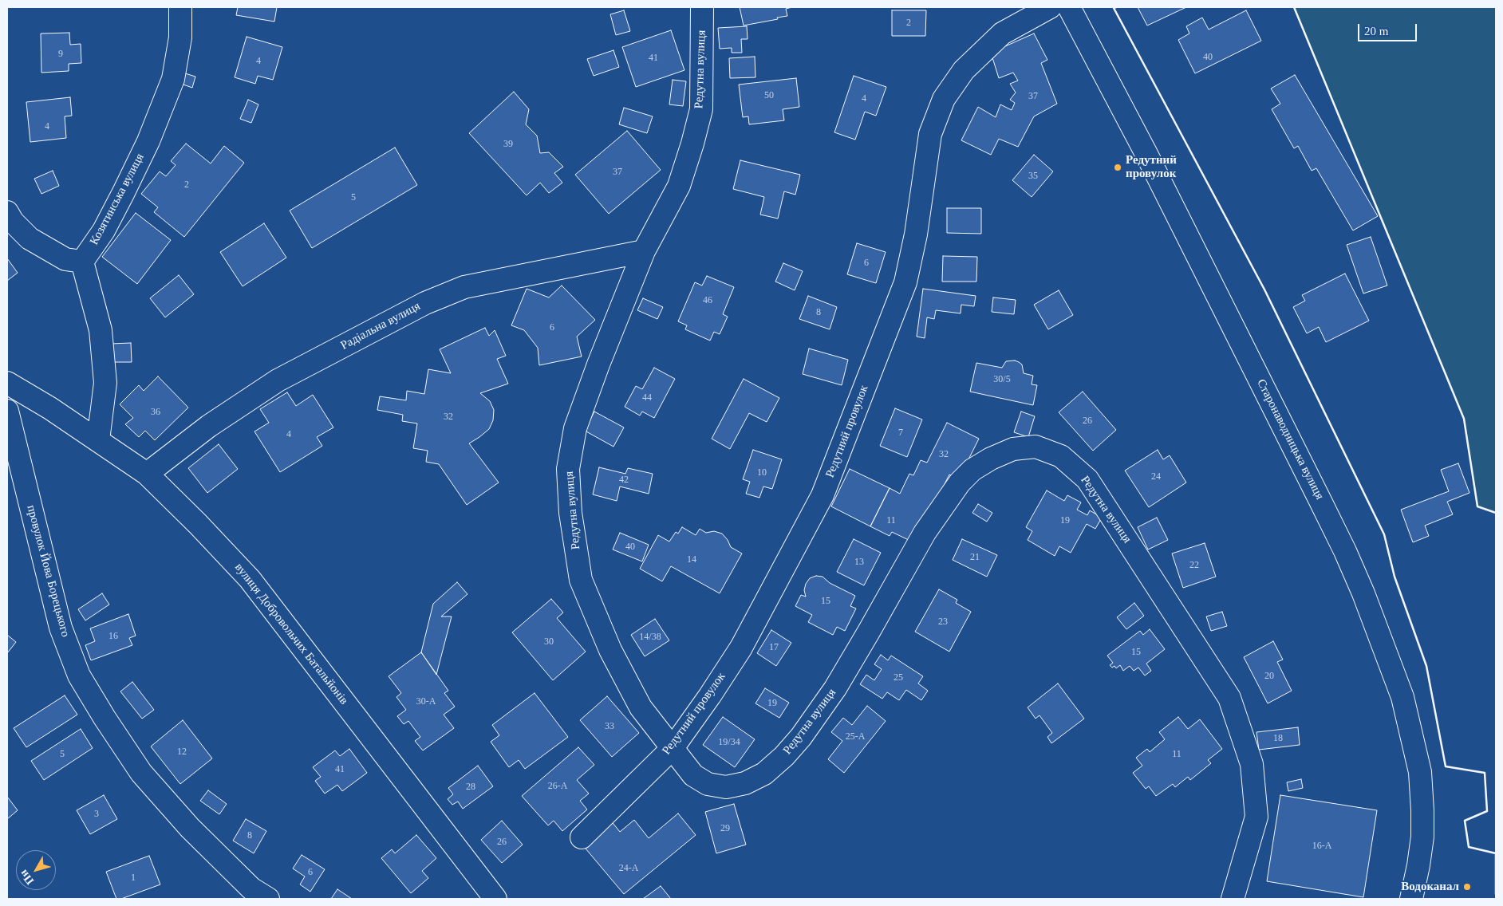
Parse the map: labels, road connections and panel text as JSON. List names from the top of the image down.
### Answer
{
  "streets": {
    "street": [
      "Редутна вулиця",
      "Козятинська вулиця",
      "Радіальна вулиця",
      "Редутний провулок",
      "Старонаводницька вулиця",
      "провулок Йова Борецького",
      "вулиця Добровольчих Батальйонів"
    ]
  },
  "crossings": [
    ["Редутна вулиця", "Радіальна вулиця"],
    ["Редутна вулиця", "Редутний провулок"],
    ["Радіальна вулиця", "вулиця Добровольчих Батальйонів"]
  ],
  "places": ["Редутний провулок", "Водоканал"],
  "house_numbers": [
    "2",
    "9",
    "40",
    "41",
    "4",
    "50",
    "37",
    "4",
    "4",
    "39",
    "37",
    "35",
    "2",
    "5",
    "6",
    "46",
    "8",
    "6",
    "30/5",
    "44",
    "36",
    "32",
    "26",
    "7",
    "4",
    "32",
    "10",
    "24",
    "42",
    "11",
    "19",
    "40",
    "21",
    "14",
    "13",
    "22",
    "15",
    "23",
    "16",
    "14/38",
    "30",
    "17",
    "15",
    "20",
    "25",
    "30-А",
    "19",
    "33",
    "25-А",
    "18",
    "19/34",
    "12",
    "5",
    "11",
    "41",
    "26-А",
    "28",
    "3",
    "29",
    "8",
    "26",
    "16-А",
    "24-А",
    "6",
    "1"
  ],
  "scale_bar": "20 m",
  "north": "bottom left"
}
